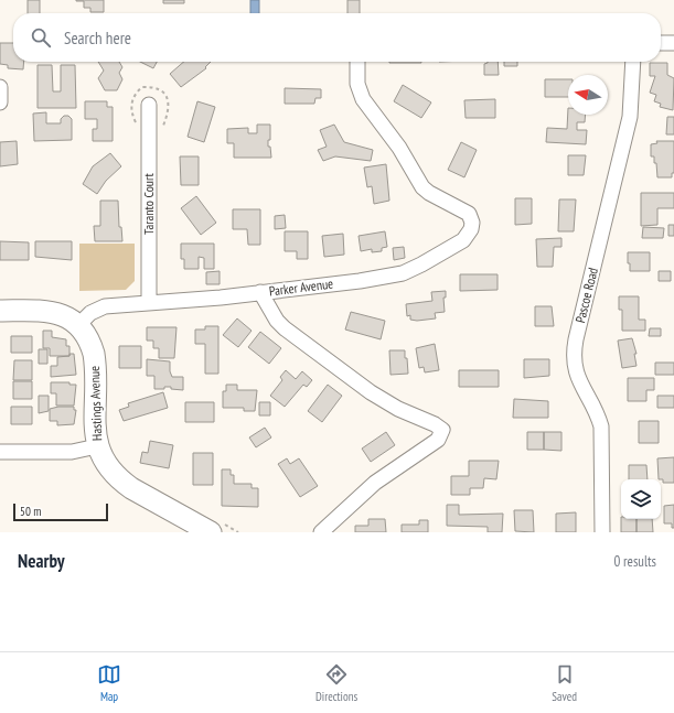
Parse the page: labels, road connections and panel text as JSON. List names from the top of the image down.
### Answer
{
  "streets": {
    "main road": ["Hastings Avenue"],
    "street": ["Taranto Court", "Parker Avenue", "Pascoe Road"]
  },
  "scale_bar": "50 m",
  "north": "left",
  "page": {
    "search": "Search here",
    "scale": "50 m",
    "heading": ["Nearby", "0 results"],
    "nav": ["Map", "Directions", "Saved"]
  }
}
